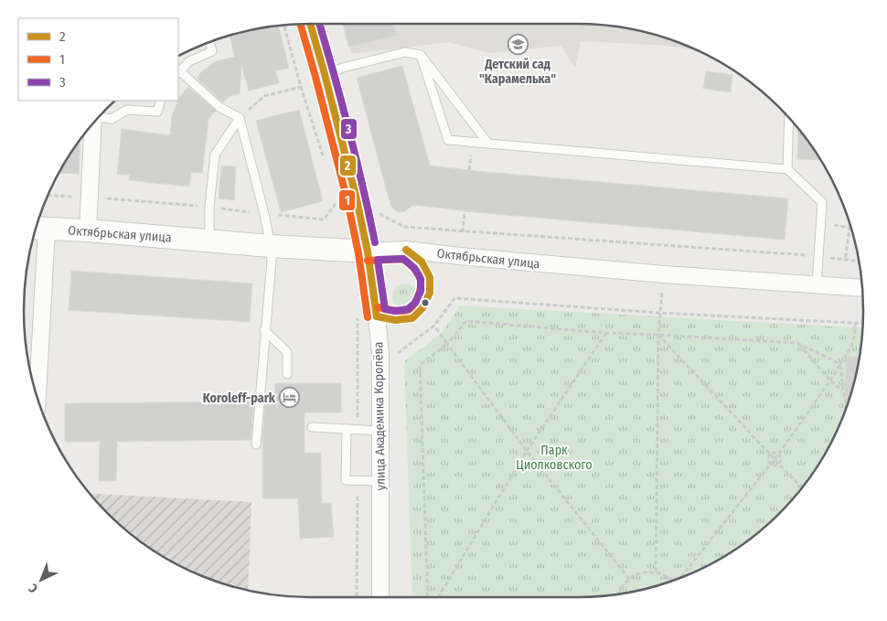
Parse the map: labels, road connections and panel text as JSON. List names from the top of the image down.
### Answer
{
  "streets": {
    "street": ["Октябрьская улица", "улица Академика Королёва"]
  },
  "crossings": [
    ["Октябрьская улица", "улица Академика Королёва"]
  ],
  "parks": ["Парк Циолковского"],
  "places": {
    "school or university": ["Детский сад \"Карамелька\""],
    "hotel": ["Koroleff-park"]
  },
  "lines": ["transit line 3", "transit line 2", "transit line 1"],
  "legend": ["2", "1", "3"],
  "north": "bottom left"
}
